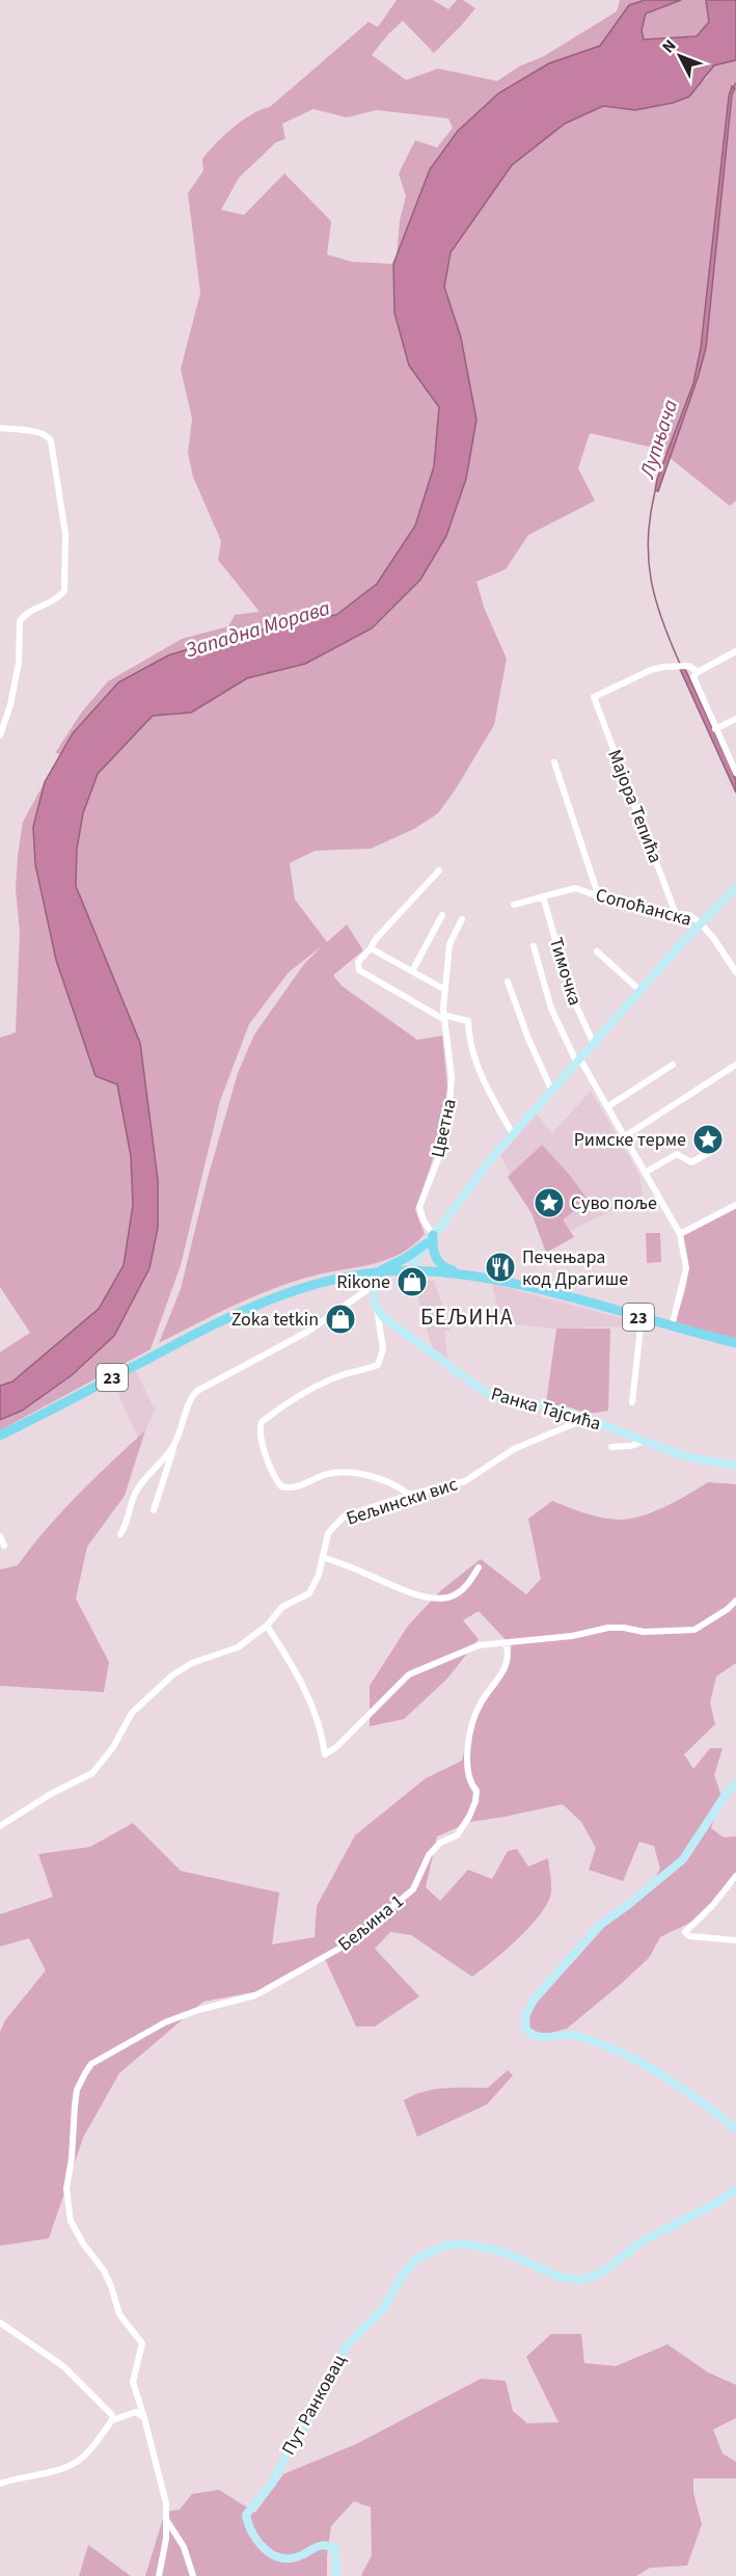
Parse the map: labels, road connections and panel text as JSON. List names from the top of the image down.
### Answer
{
  "streets": {
    "main road": ["23"],
    "street": [
      "Мајора Тепића",
      "Сопоћанска",
      "Тимочка",
      "Цветна",
      "Ранка Тајсића",
      "Бељински вис",
      "Бељина 1",
      "Пут Ранковац"
    ]
  },
  "crossings": [
    ["Мајора Тепића", "Сопоћанска"],
    ["Сопоћанска", "Тимочка"],
    ["Ранка Тајсића", "Бељински вис"]
  ],
  "districts": ["БЕЉИНА"],
  "water": ["Лупњача", "Западна Морава"],
  "places": {
    "place": ["Римске терме", "Суво поље"],
    "restaurant": ["Печењара код Драгише"],
    "shop": ["Rikone", "Zoka tetkin"]
  },
  "north": "top left"
}
